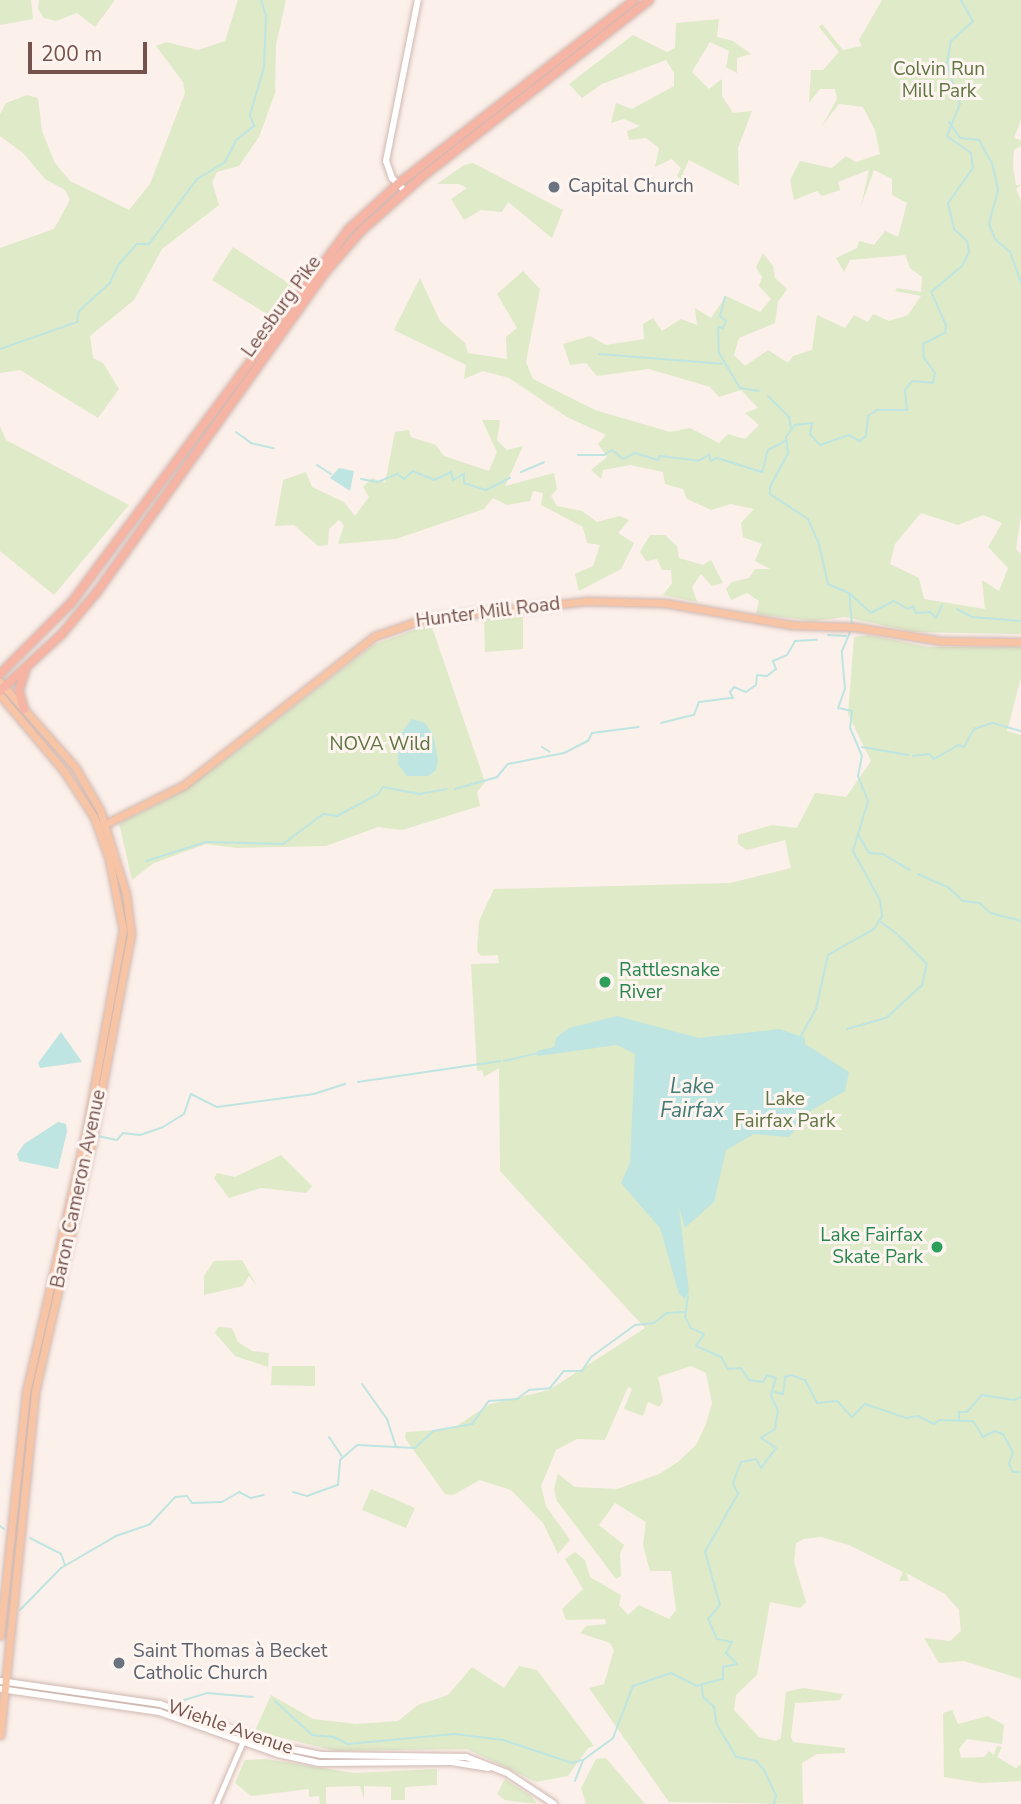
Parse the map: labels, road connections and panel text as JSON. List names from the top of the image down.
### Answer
{
  "streets": {
    "highway": ["Leesburg Pike"],
    "main road": ["Hunter Mill Road", "Baron Cameron Avenue", "Wiehle Avenue"]
  },
  "crossings": [
    ["Leesburg Pike", "Baron Cameron Avenue"],
    ["Hunter Mill Road", "Baron Cameron Avenue"],
    ["Baron Cameron Avenue", "Wiehle Avenue"]
  ],
  "water": ["Lake Fairfax"],
  "parks": ["Colvin Run Mill Park", "NOVA Wild", "Lake Fairfax Park"],
  "places": [
    "Capital Church",
    "Rattlesnake River",
    "Lake Fairfax Skate Park",
    "Saint Thomas à Becket Catholic Church"
  ],
  "scale_bar": "200 m"
}
